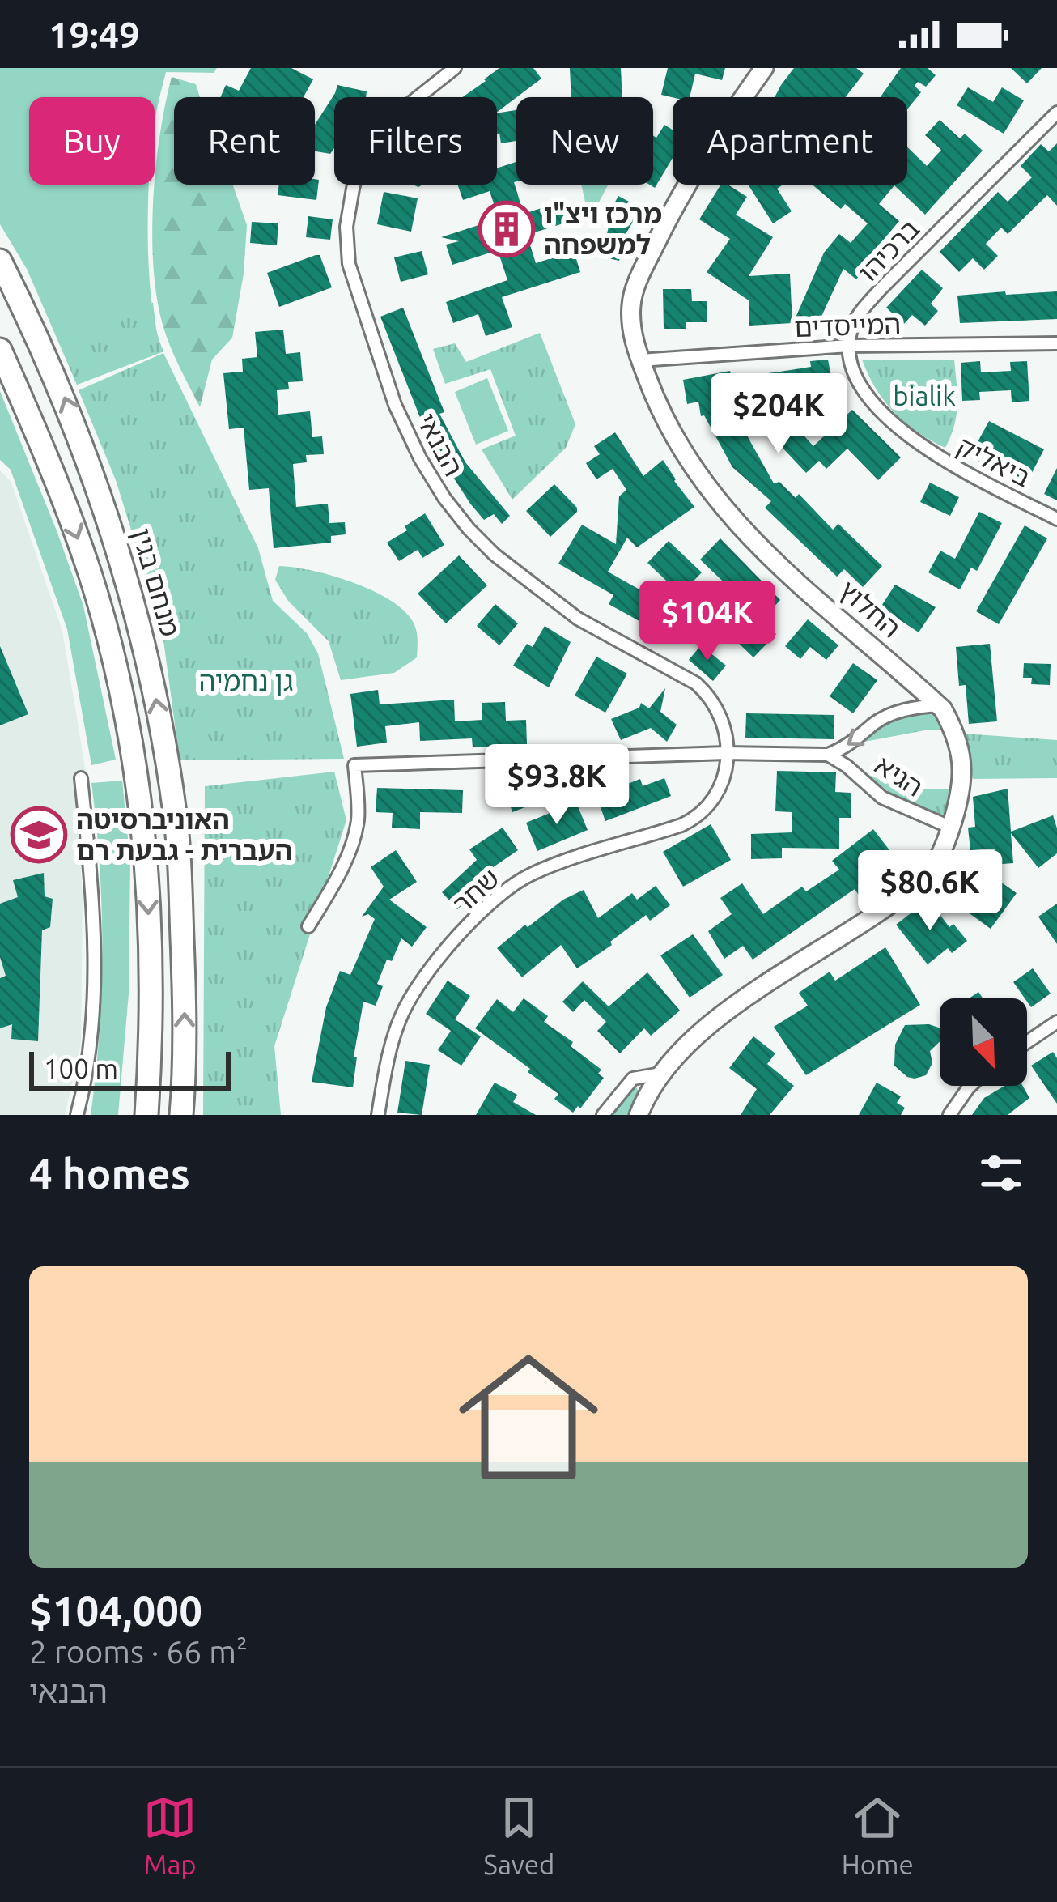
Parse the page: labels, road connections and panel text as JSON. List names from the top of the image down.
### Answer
{
  "streets": {
    "highway": ["מנחם בגין"],
    "street": [
      "ברכיהו",
      "המייסדים",
      "הבנאי",
      "ביאליק",
      "החלוץ",
      "הגיא",
      "שחר"
    ]
  },
  "crossings": [
    ["ברכיהו", "המייסדים"],
    ["ברכיהו", "ביאליק"],
    ["המייסדים", "ביאליק"],
    ["המייסדים", "החלוץ"],
    ["הבנאי", "שחר"],
    ["החלוץ", "הגיא"]
  ],
  "one_way": ["הגיא"],
  "parks": ["bialik", "גן נחמיה"],
  "places": {
    "building": ["מרכז ויצ\"ו למשפחה"],
    "school or university": ["האוניברסיטה העברית - גבעת רם"]
  },
  "scale_bar": "100 m",
  "north": "bottom right",
  "page": {
    "status": "19:49",
    "chip": [
      "Buy",
      "Rent",
      "Filters",
      "New",
      "Apartment"
    ],
    "price": [
      "$204K",
      "$104K",
      "$93.8K",
      "$80.6K"
    ],
    "scale": "100 m",
    "heading": "4 homes",
    "list": [
      {
        "name": "$104,000",
        "note": "2 rooms · 66 m² · הבנאי"
      }
    ],
    "tabs": ["Map", "Saved", "Home"]
  }
}
